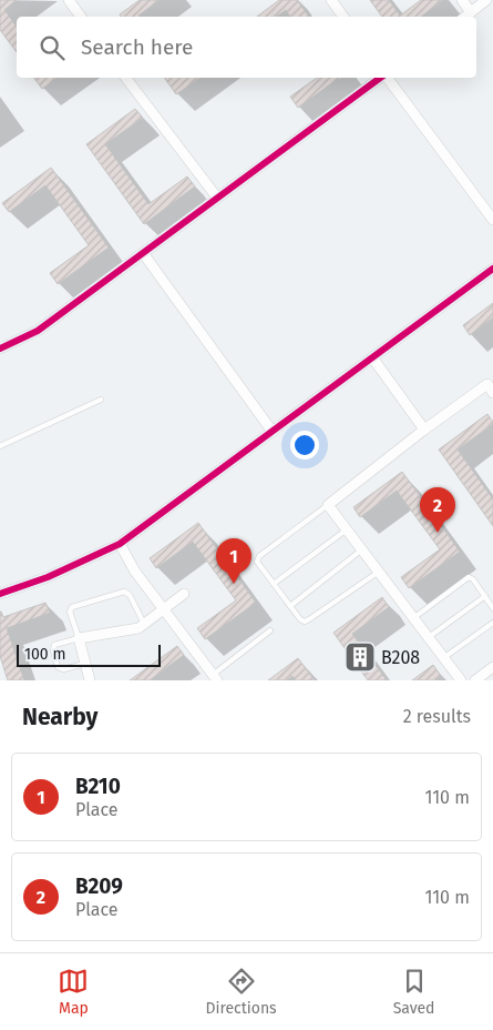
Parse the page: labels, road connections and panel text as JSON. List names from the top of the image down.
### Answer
{
  "places": {
    "building": ["B208"]
  },
  "scale_bar": "100 m",
  "page": {
    "search": "Search here",
    "pins": ["2", "1"],
    "scale": "100 m",
    "heading": ["Nearby", "2 results"],
    "list": [
      {
        "mark": "1",
        "name": "B210",
        "note": "Place",
        "value": "110 m"
      },
      {
        "mark": "2",
        "name": "B209",
        "note": "Place",
        "value": "110 m"
      }
    ],
    "nav": ["Map", "Directions", "Saved"]
  }
}
